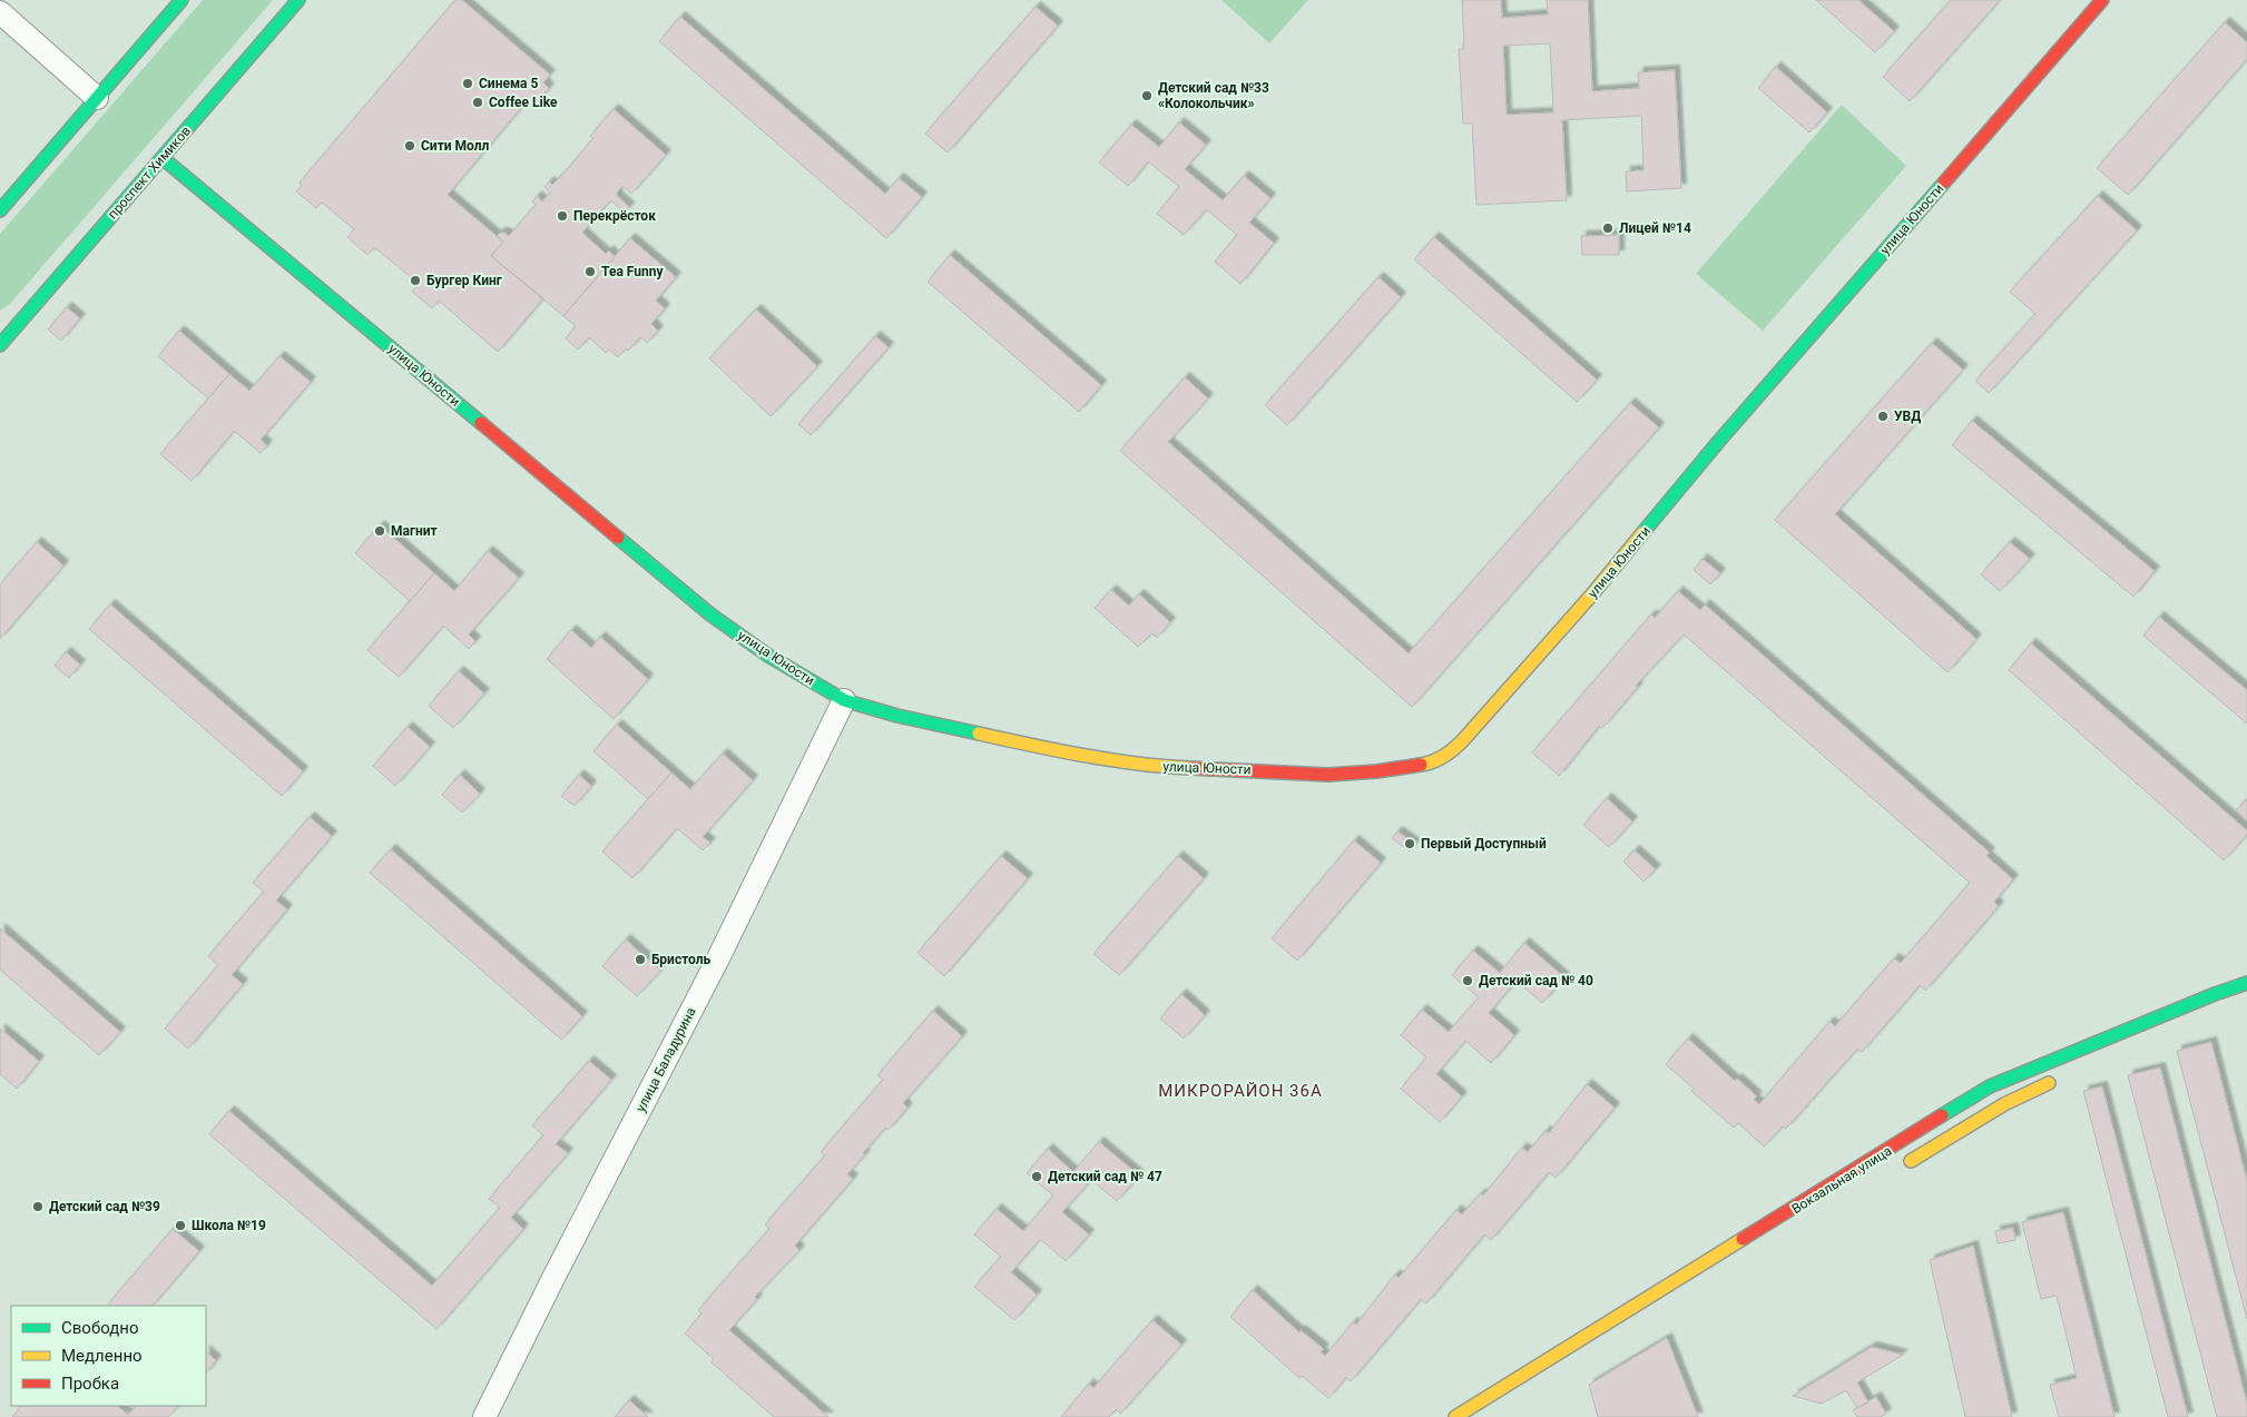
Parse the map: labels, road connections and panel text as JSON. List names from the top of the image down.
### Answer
{
  "streets": {
    "street": [
      "проспект Химиков",
      "улица Юности",
      "улица Баладурина",
      "Вокзальная улица"
    ]
  },
  "crossings": [
    ["проспект Химиков", "улица Юности"],
    ["улица Юности", "улица Баладурина"]
  ],
  "districts": ["МИКРОРАЙОН 36А"],
  "places": [
    "Синема 5",
    "Детский сад №33 «Колокольчик»",
    "Coffee Like",
    "Сити Молл",
    "Перекрёсток",
    "Лицей №14",
    "Tea Funny",
    "Бургер Кинг",
    "УВД",
    "Магнит",
    "Первый Доступный",
    "Бристоль",
    "Детский сад № 40",
    "Детский сад № 47",
    "Детский сад №39",
    "Школа №19"
  ],
  "legend": ["Свободно", "Медленно", "Пробка"]
}
